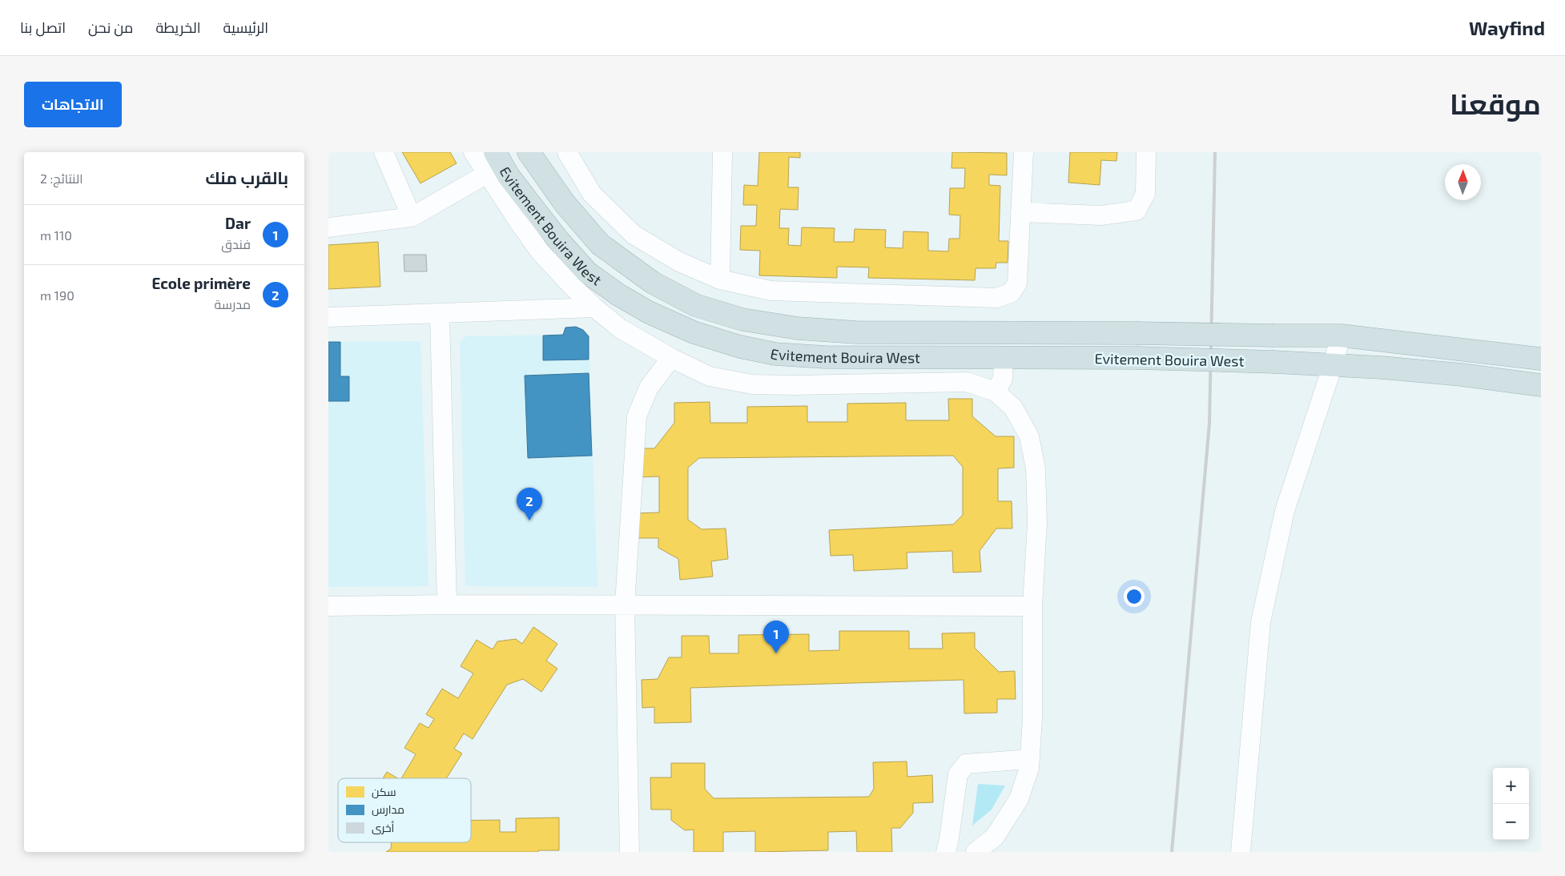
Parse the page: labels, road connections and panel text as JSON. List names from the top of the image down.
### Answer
{
  "streets": {
    "highway": ["Evitement Bouira West"]
  },
  "legend": ["سكن", "مدارس", "أخرى"],
  "north": "top",
  "page": {
    "header": "Wayfind",
    "nav": [
      "الرئيسية",
      "الخريطة",
      "من نحن",
      "اتصل بنا"
    ],
    "title": "موقعنا",
    "buttons": "الاتجاهات",
    "heading": ["بالقرب منك", "النتائج: 2"],
    "list": [
      {
        "mark": "1",
        "name": "Dar",
        "note": "فندق",
        "value": "110 m"
      },
      {
        "mark": "2",
        "name": "Ecole primère",
        "note": "مدرسة",
        "value": "190 m"
      }
    ],
    "pins": ["2", "1"],
    "map_buttons": ["+", "−"]
  }
}
